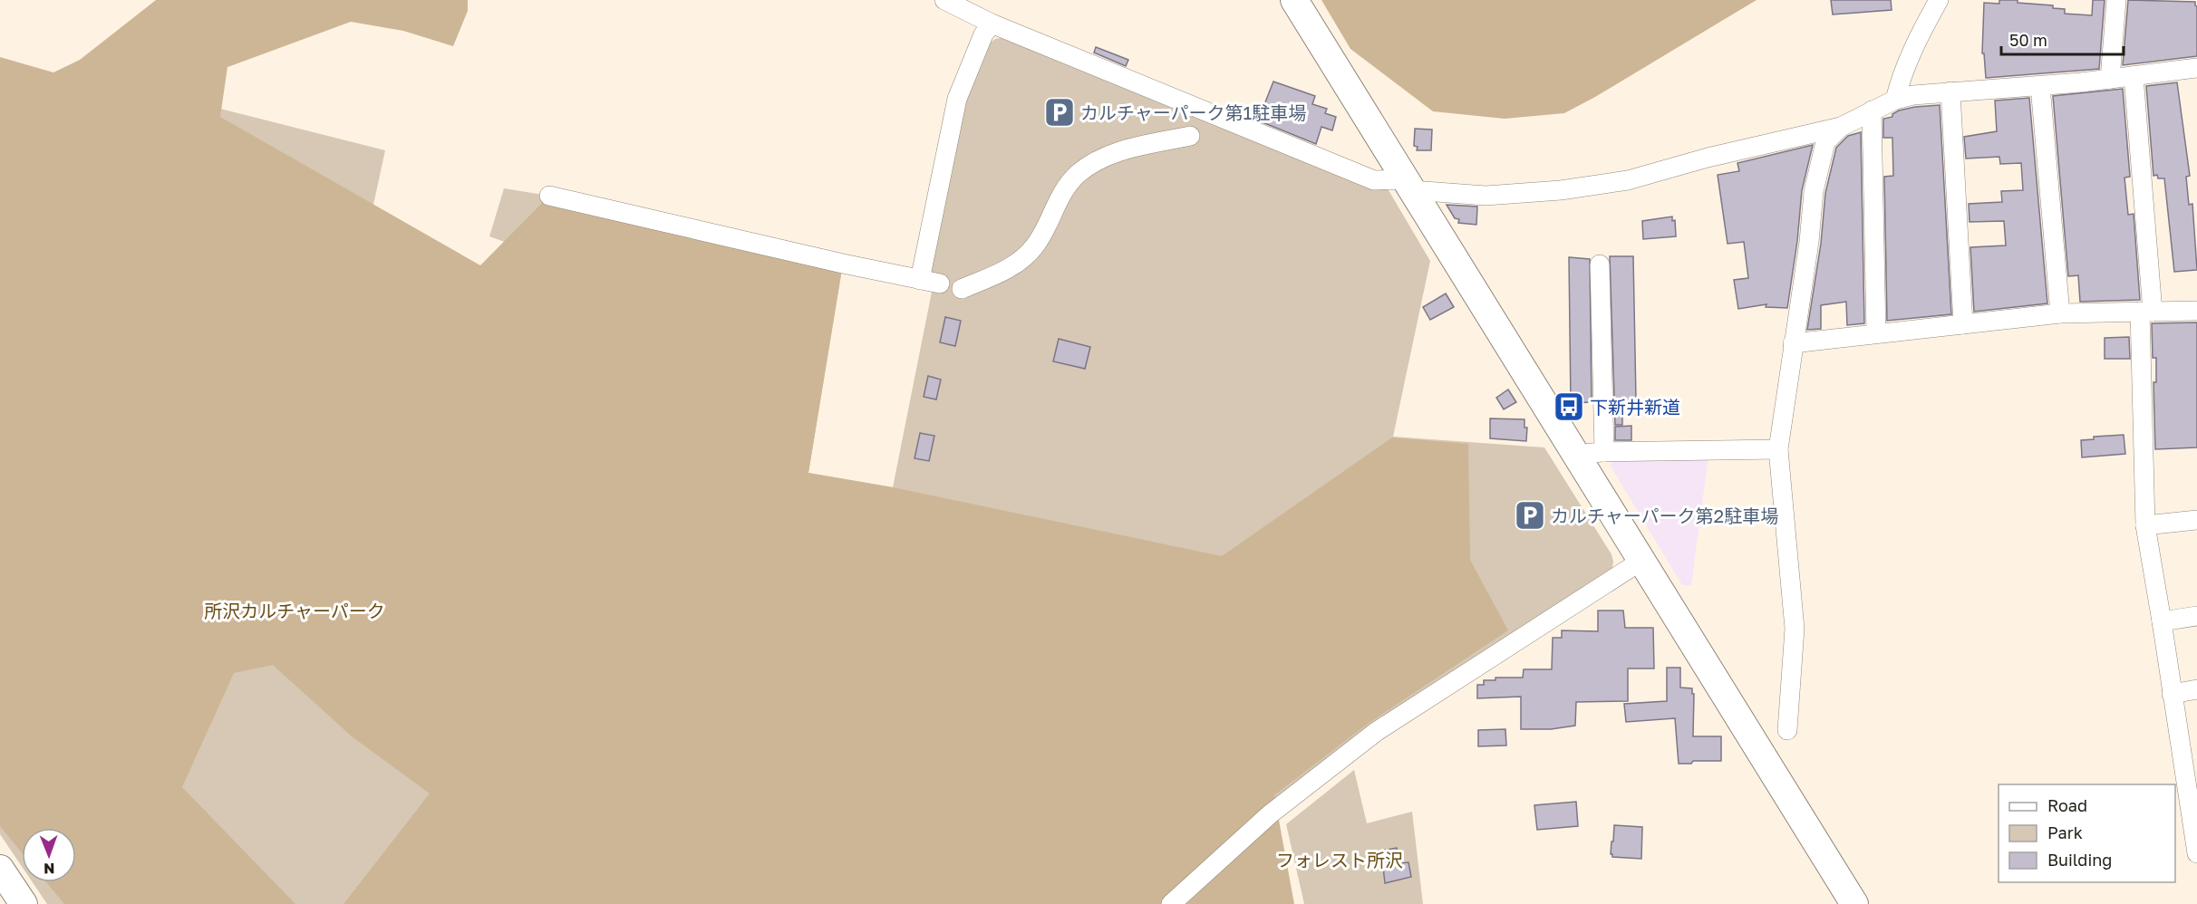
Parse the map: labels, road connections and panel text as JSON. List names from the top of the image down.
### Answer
{
  "parks": ["所沢カルチャーパーク", "フォレスト所沢"],
  "places": {
    "parking": ["カルチャーパーク第1駐車場", "カルチャーパーク第2駐車場"],
    "bus stop": ["下新井新道"]
  },
  "legend": ["Road", "Park", "Building"],
  "scale_bar": "50 m",
  "north": "bottom"
}
